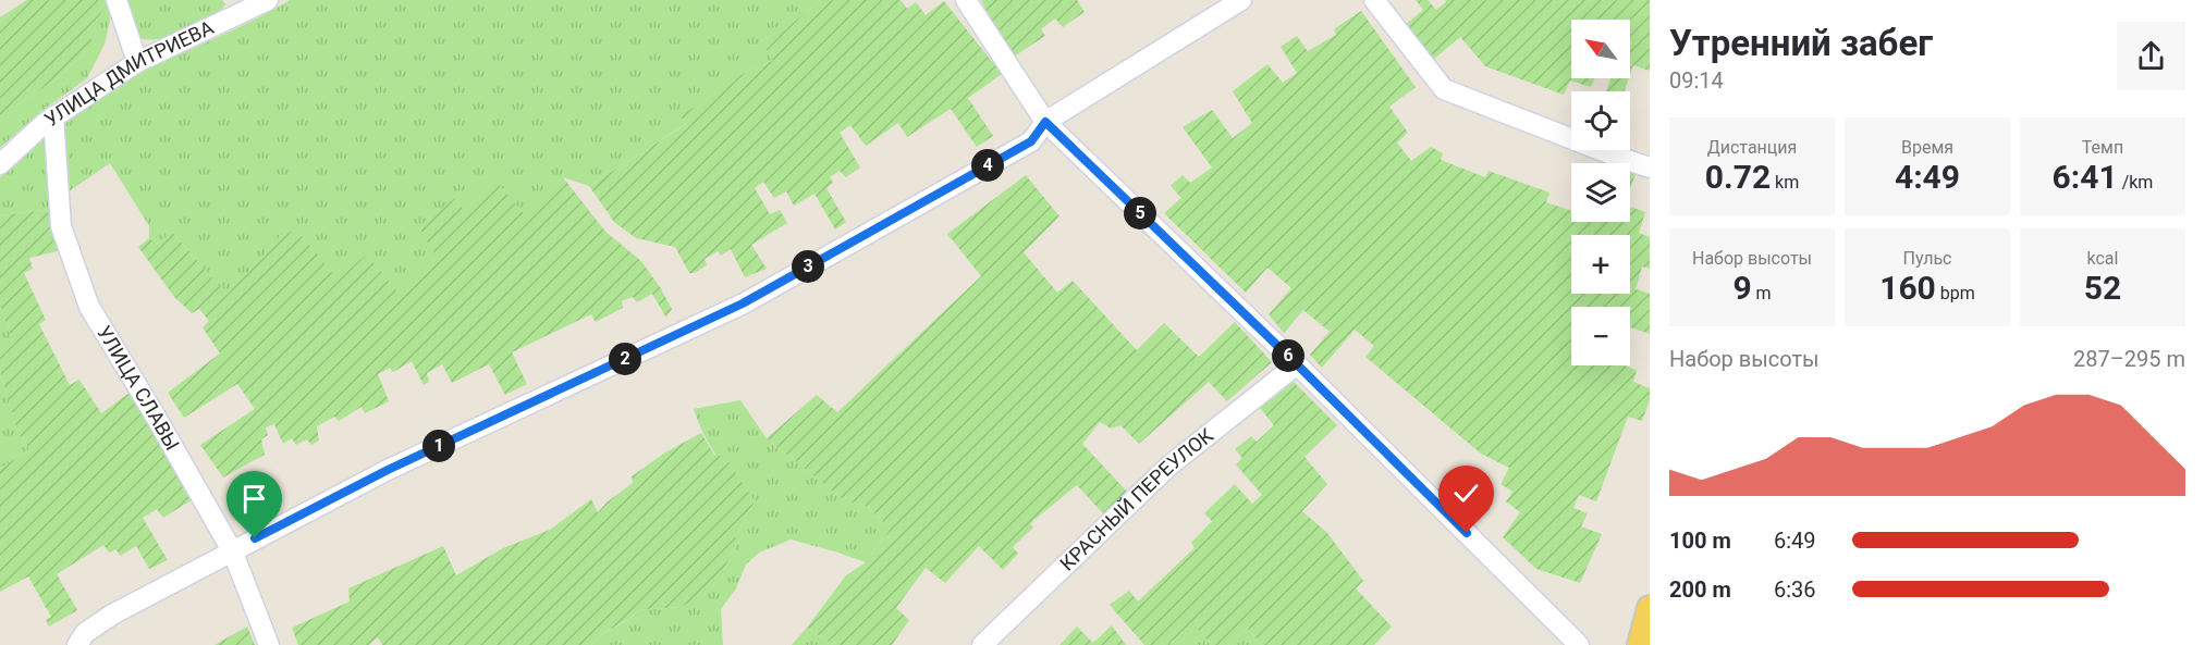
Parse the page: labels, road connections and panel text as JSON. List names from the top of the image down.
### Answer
{
  "streets": {
    "street": ["УЛИЦА ДМИТРИЕВА", "УЛИЦА СЛАВЫ", "КРАСНЫЙ ПЕРЕУЛОК"]
  },
  "crossings": [
    ["УЛИЦА ДМИТРИЕВА", "УЛИЦА СЛАВЫ"]
  ],
  "north": "top left",
  "page": {
    "heading": ["Утренний забег", "09:14"],
    "map_buttons": ["+", "−"],
    "stats": [
      ["Дистанция", "0.72 km"],
      ["Время", "4:49"],
      ["Темп", "6:41 /km"],
      ["Набор высоты", "9 m"],
      ["Пульс", "160 bpm"],
      ["kcal", "52"]
    ],
    "pins": [
      "4",
      "5",
      "3",
      "6",
      "2",
      "1"
    ],
    "chart": ["Набор высоты", "287–295 m"],
    "list": [
      {
        "name": "100 m",
        "note": "6:49"
      },
      {
        "name": "200 m",
        "note": "6:36"
      }
    ]
  }
}
